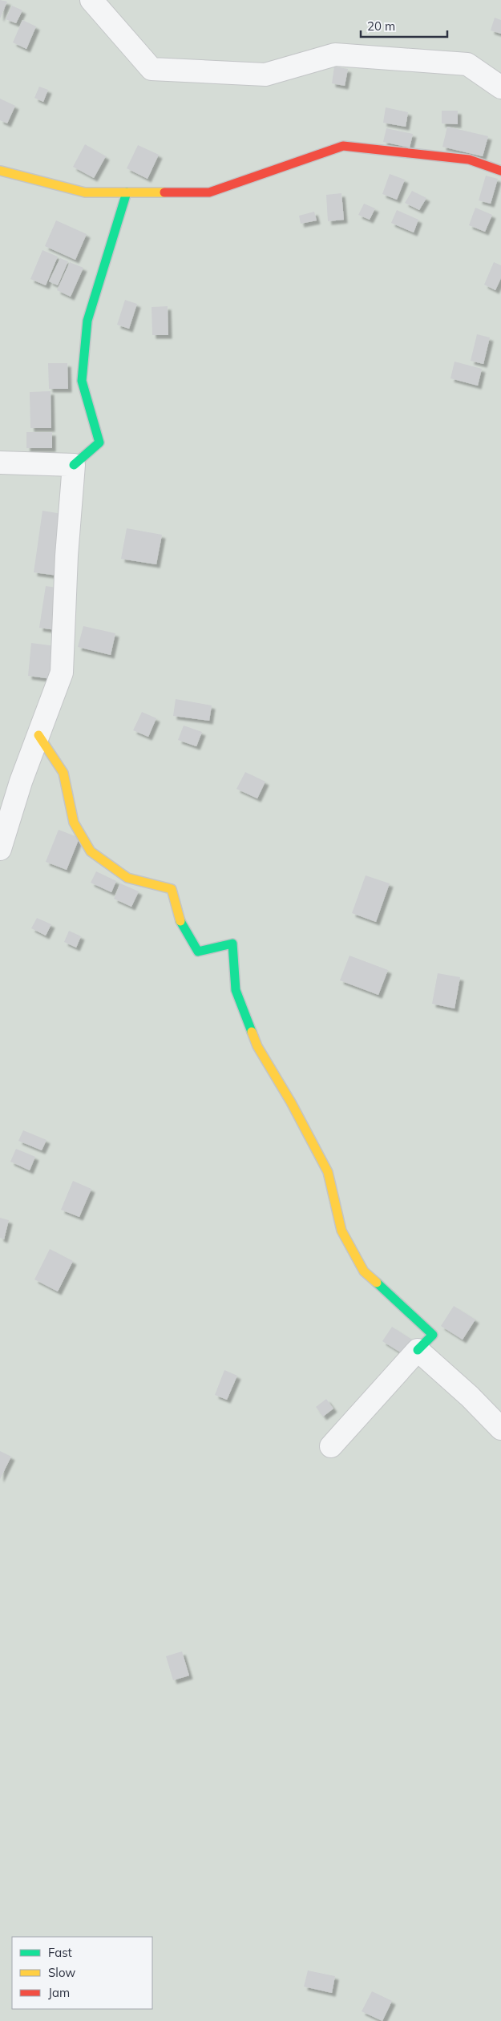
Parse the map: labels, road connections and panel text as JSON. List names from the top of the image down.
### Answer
{
  "legend": ["Fast", "Slow", "Jam"],
  "scale_bar": "20 m"
}
